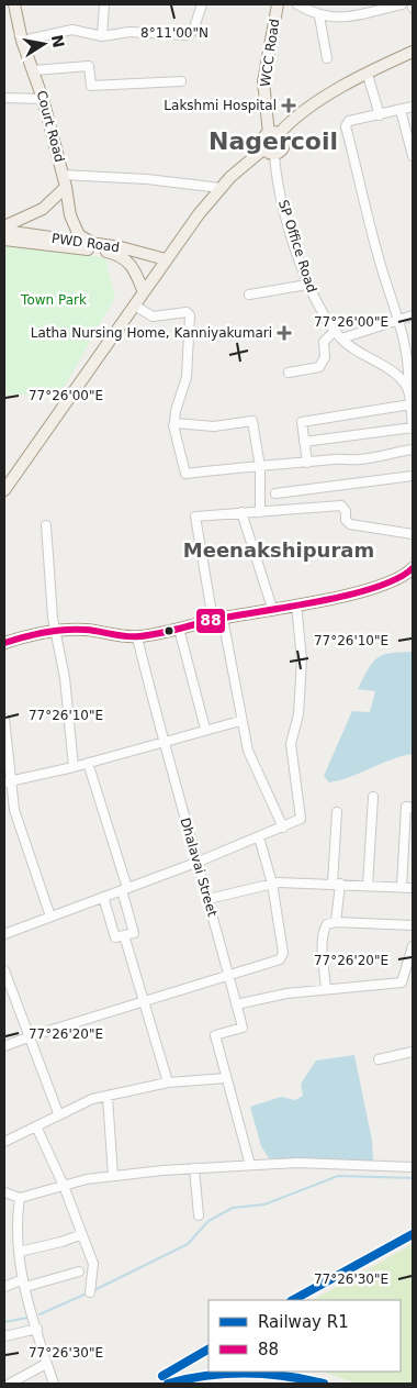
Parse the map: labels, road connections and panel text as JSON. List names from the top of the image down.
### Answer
{
  "streets": {
    "main road": ["WCC Road", "Court Road", "PWD Road"],
    "street": ["SP Office Road", "Dhalavai Street"]
  },
  "crossings": [
    ["Court Road", "PWD Road"]
  ],
  "districts": ["Nagercoil", "Meenakshipuram"],
  "parks": ["Town Park"],
  "places": {
    "health": ["Lakshmi Hospital", "Latha Nursing Home, Kanniyakumari"]
  },
  "lines": ["transit line 88", "rail line R1"],
  "legend": ["Railway R1", "88"],
  "north": "right",
  "coordinates": [
    "8°11'00\"N",
    "77°26'00\"E",
    "77°26'10\"E",
    "77°26'20\"E",
    "77°26'30\"E"
  ]
}
